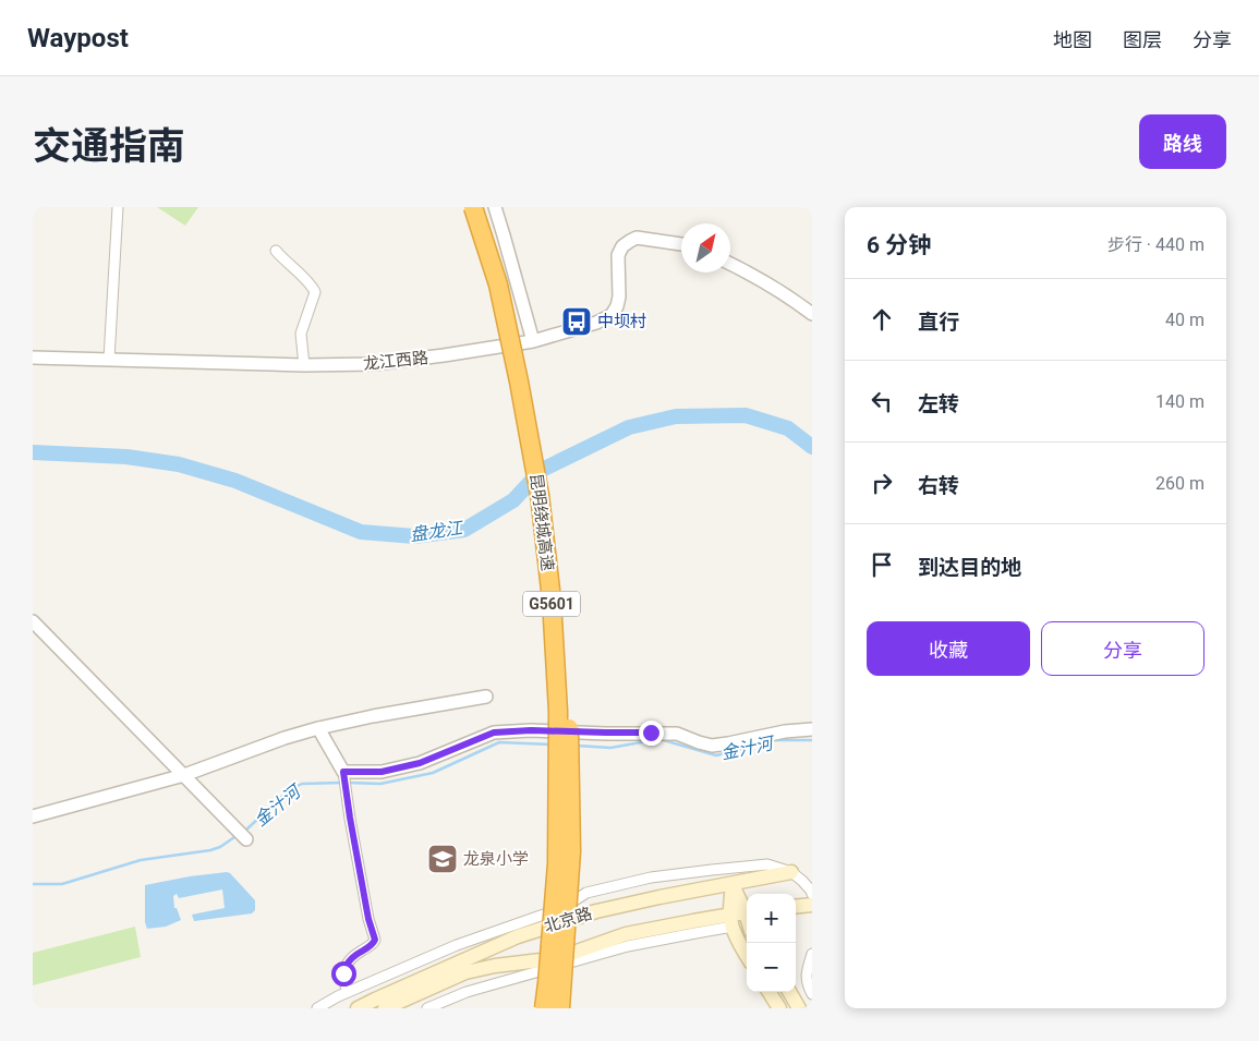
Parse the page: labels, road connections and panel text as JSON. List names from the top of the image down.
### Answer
{
  "streets": {
    "highway": ["昆明绕城高速", "G5601"],
    "main road": ["北京路"],
    "street": ["龙江西路"]
  },
  "water": ["盘龙江", "金汁河"],
  "places": {
    "bus stop": ["中坝村"],
    "school or university": ["龙泉小学"]
  },
  "north": "top right",
  "page": {
    "header": "Waypost",
    "nav": ["地图", "图层", "分享"],
    "title": "交通指南",
    "buttons": [
      "路线",
      ["收藏", "分享"]
    ],
    "heading": ["6 分钟", "步行 · 440 m"],
    "list": [
      ["直行", "40 m"],
      ["左转", "140 m"],
      ["右转", "260 m"],
      "到达目的地"
    ],
    "map_buttons": ["+", "−"]
  }
}
